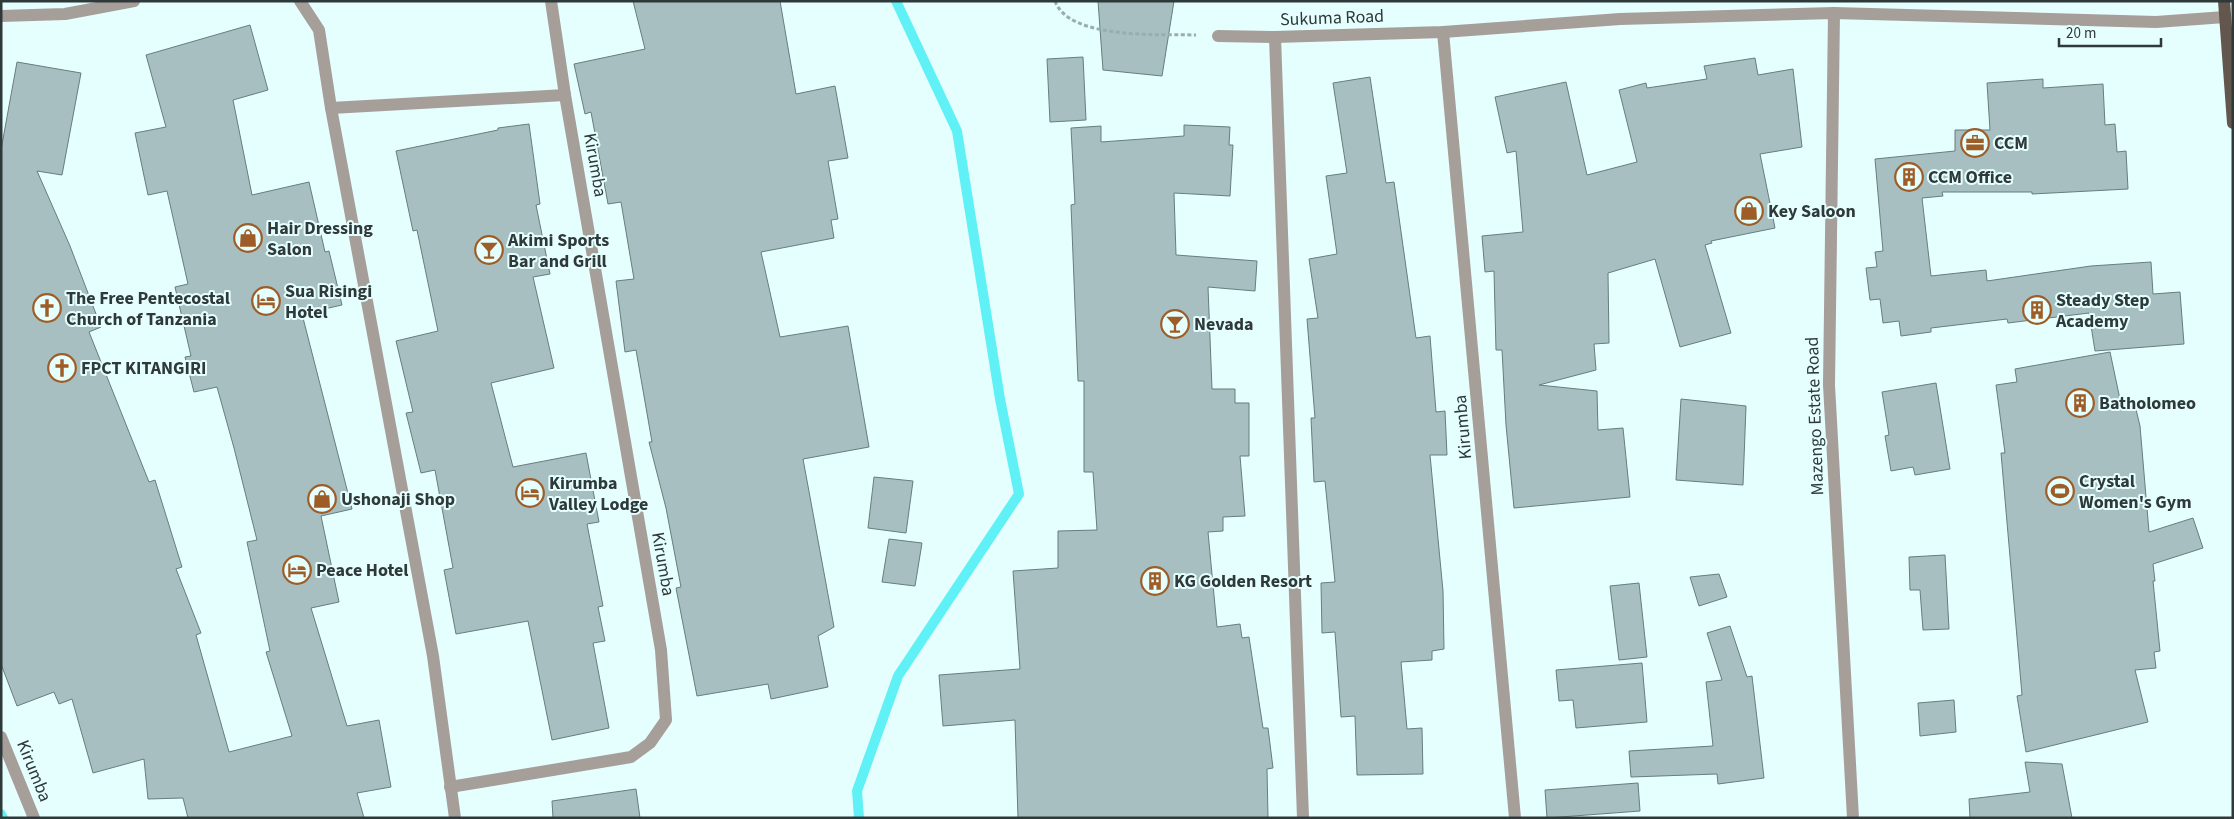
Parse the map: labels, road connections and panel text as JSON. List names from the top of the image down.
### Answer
{
  "streets": {
    "street": ["Sukuma Road", "Kirumba", "Mazengo Estate Road"]
  },
  "crossings": [
    ["Sukuma Road", "Kirumba"],
    ["Sukuma Road", "Mazengo Estate Road"]
  ],
  "places": {
    "office": ["CCM"],
    "building": [
      "CCM Office",
      "Steady Step Academy",
      "Batholomeo",
      "KG Golden Resort"
    ],
    "shop": ["Key Saloon", "Hair Dressing Salon", "Ushonaji Shop"],
    "bar": ["Akimi Sports Bar and Grill", "Nevada"],
    "hotel": ["Sua Risingi Hotel", "Kirumba Valley Lodge", "Peace Hotel"],
    "church": ["The Free Pentecostal Church of Tanzania", "FPCT KITANGIRI"],
    "sports": ["Crystal Women's Gym"]
  },
  "scale_bar": "20 m"
}
